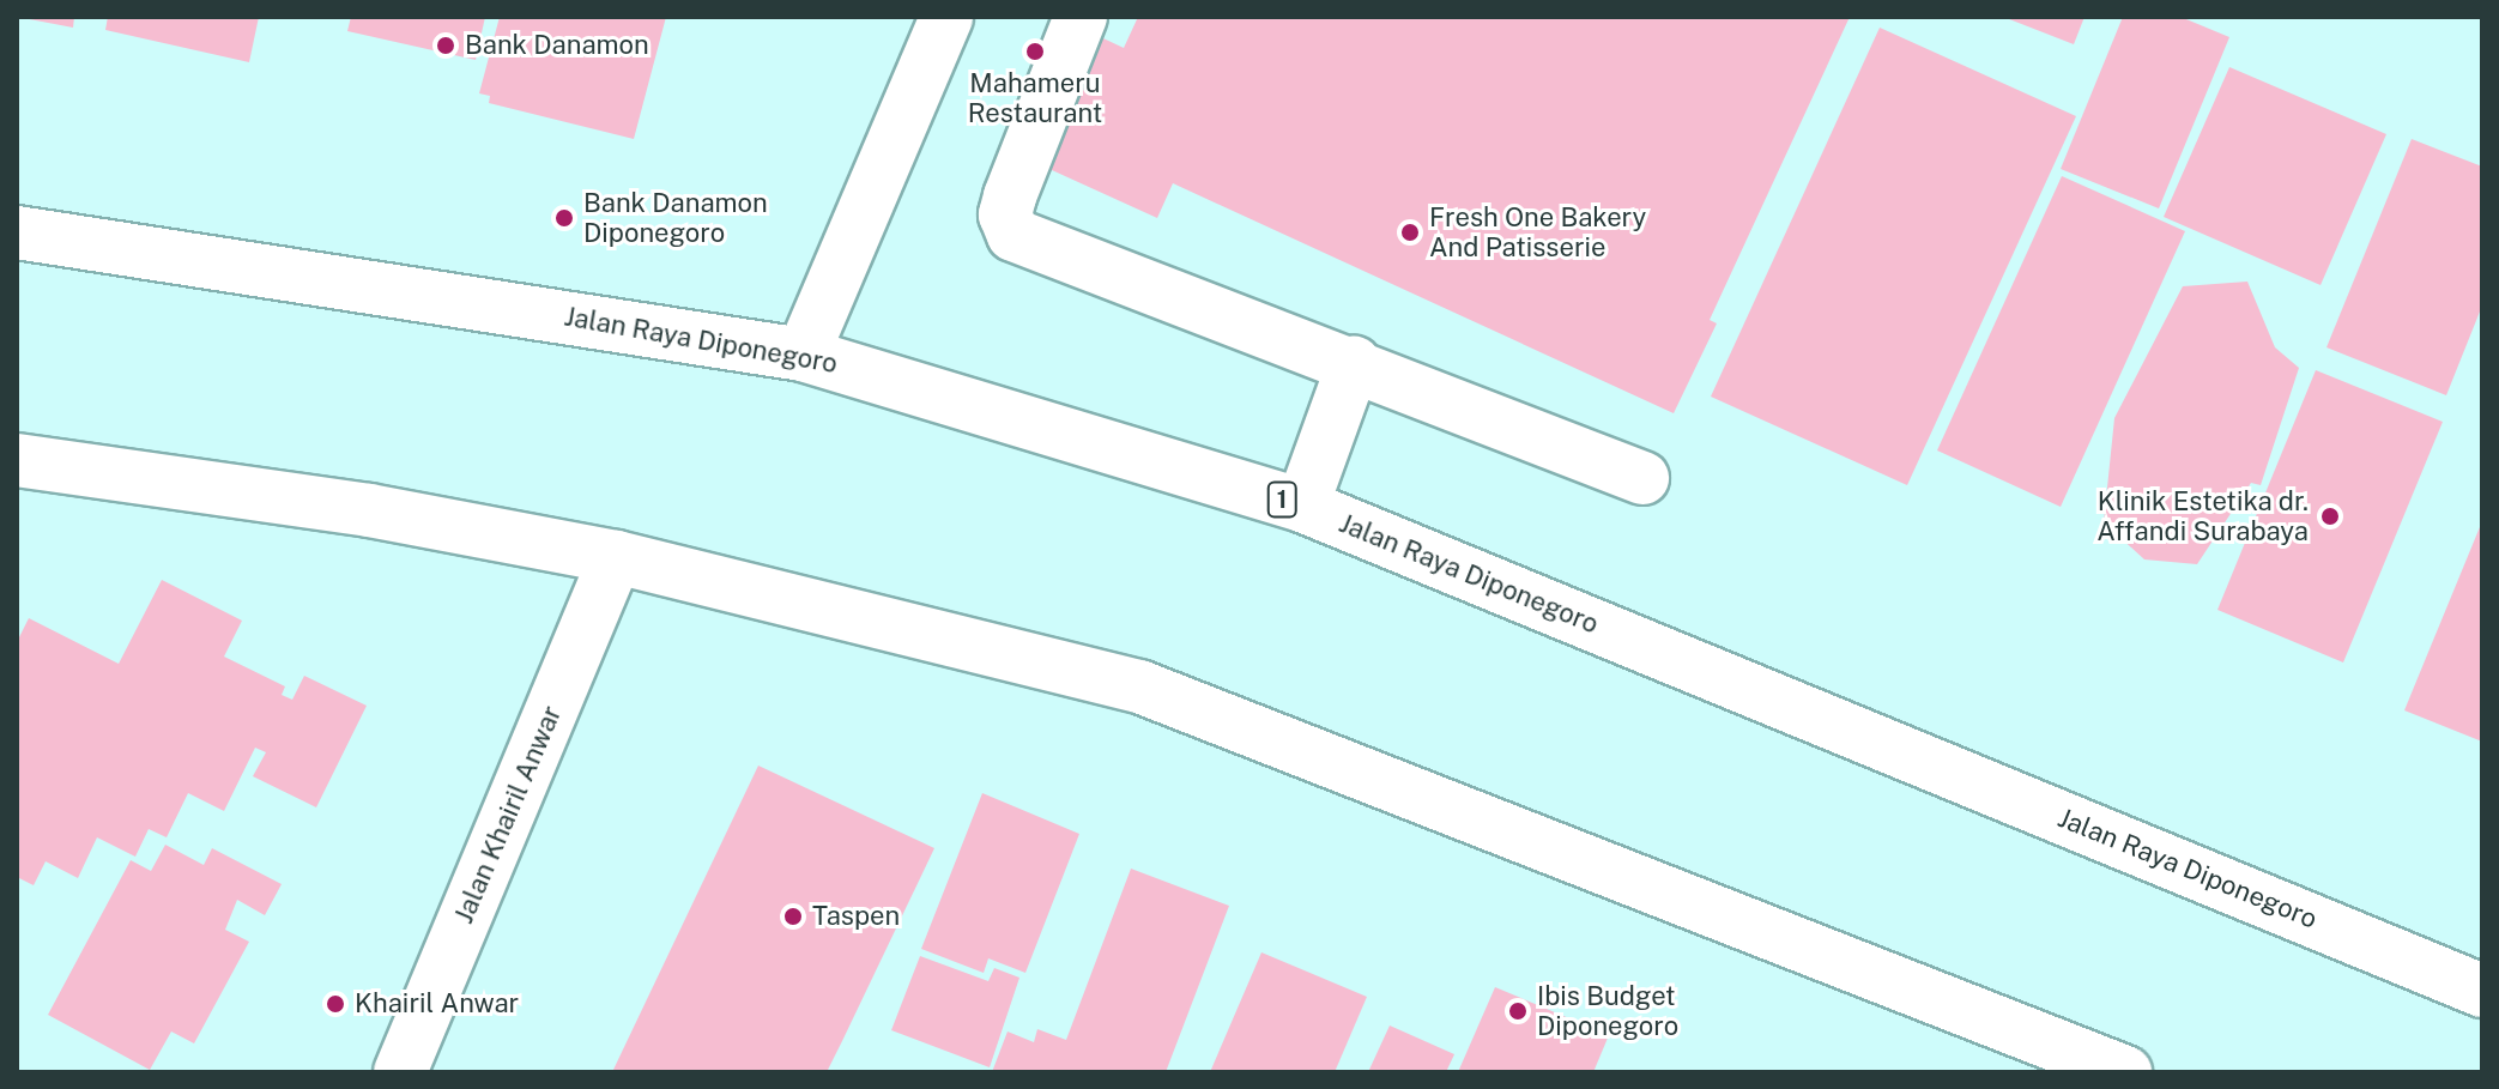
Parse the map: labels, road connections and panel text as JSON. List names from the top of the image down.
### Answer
{
  "streets": {
    "main road": ["Jalan Raya Diponegoro", "1", "Jalan Khairil Anwar"]
  },
  "places": [
    "Bank Danamon",
    "Mahameru Restaurant",
    "Bank Danamon Diponegoro",
    "Fresh One Bakery And Patisserie",
    "Klinik Estetika dr. Affandi Surabaya",
    "Taspen",
    "Khairil Anwar",
    "Ibis Budget Diponegoro"
  ]
}
